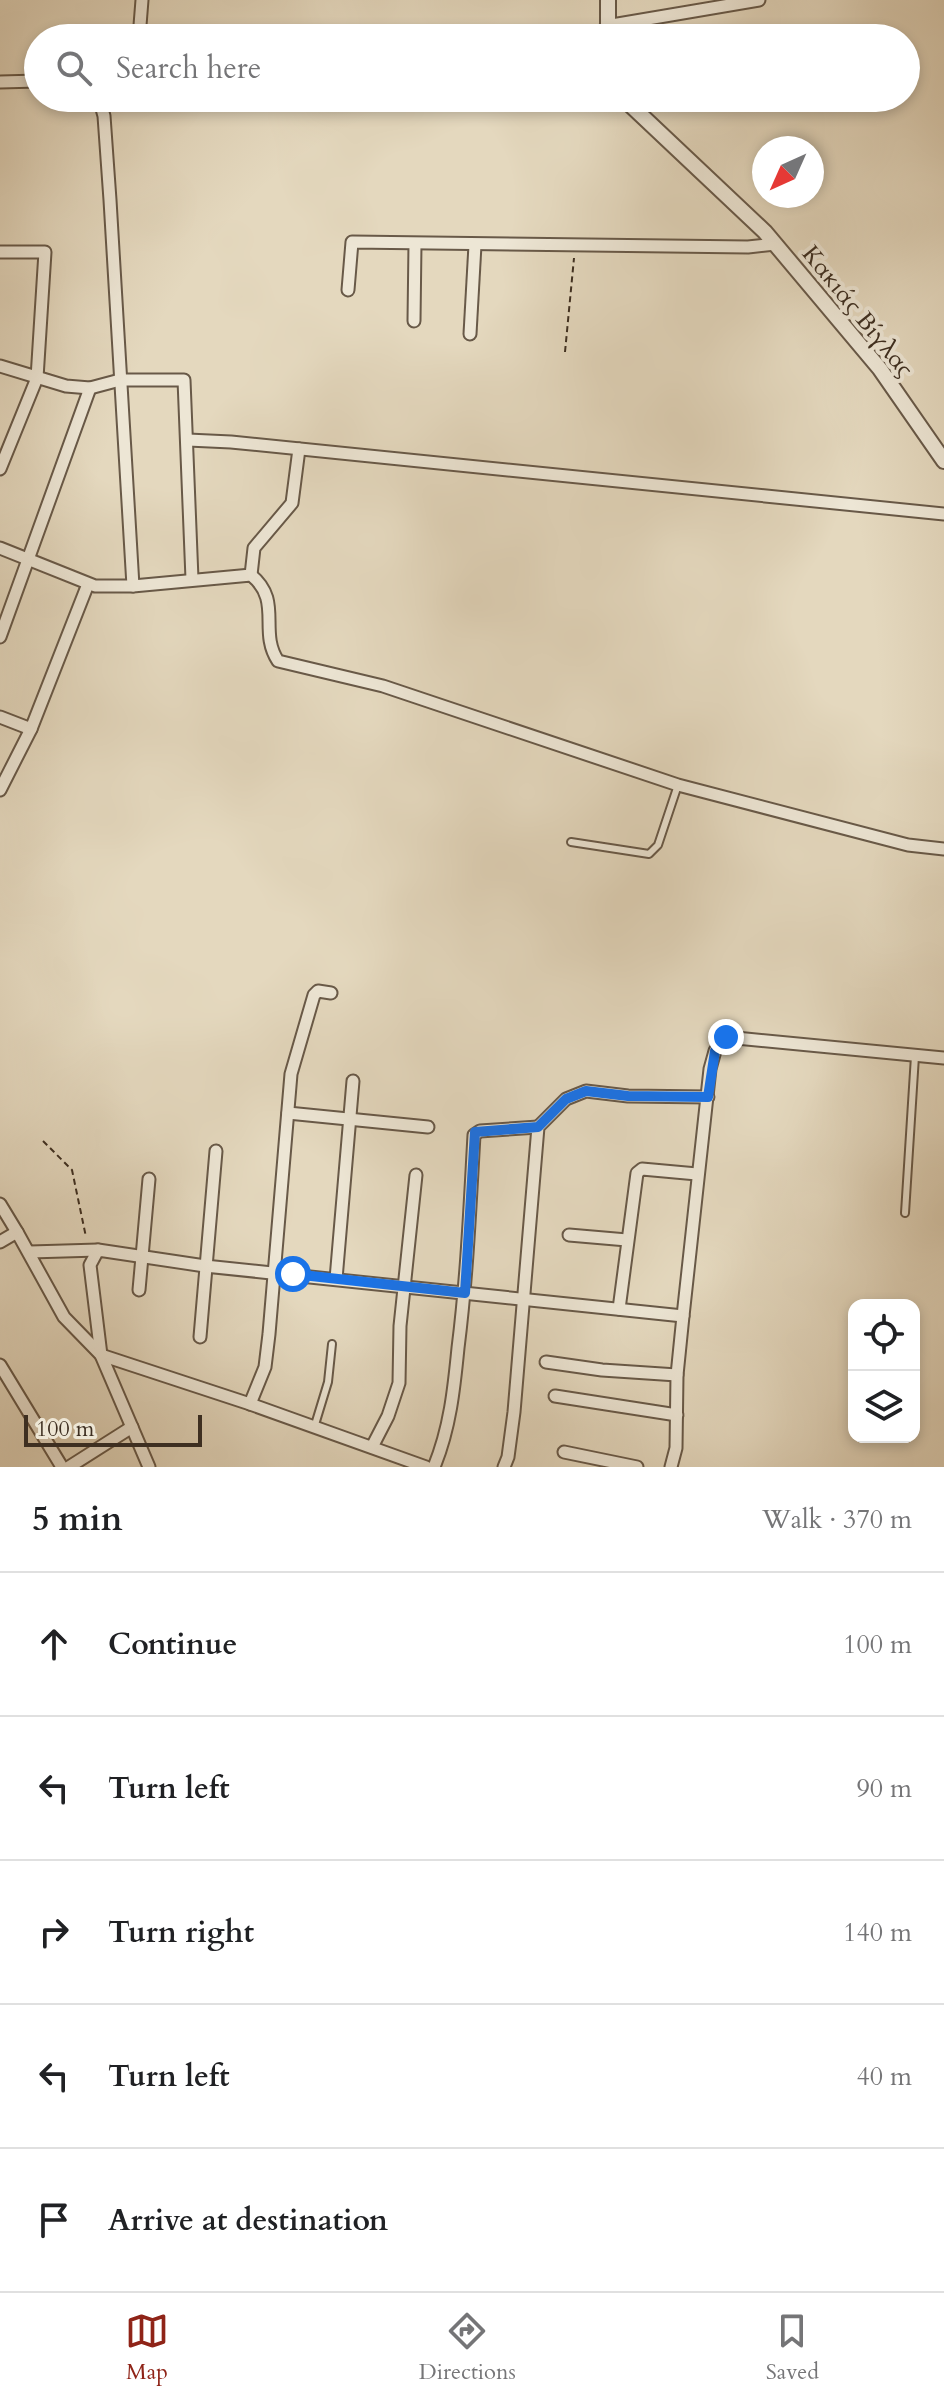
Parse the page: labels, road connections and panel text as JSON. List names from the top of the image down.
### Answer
{
  "streets": {
    "street": ["Κακιάς Βίγλας"]
  },
  "scale_bar": "100 m",
  "north": "bottom left",
  "page": {
    "search": "Search here",
    "scale": "100 m",
    "heading": ["5 min", "Walk · 370 m"],
    "list": [
      ["Continue", "100 m"],
      ["Turn left", "90 m"],
      ["Turn right", "140 m"],
      ["Turn left", "40 m"],
      "Arrive at destination"
    ],
    "nav": ["Map", "Directions", "Saved"]
  }
}
